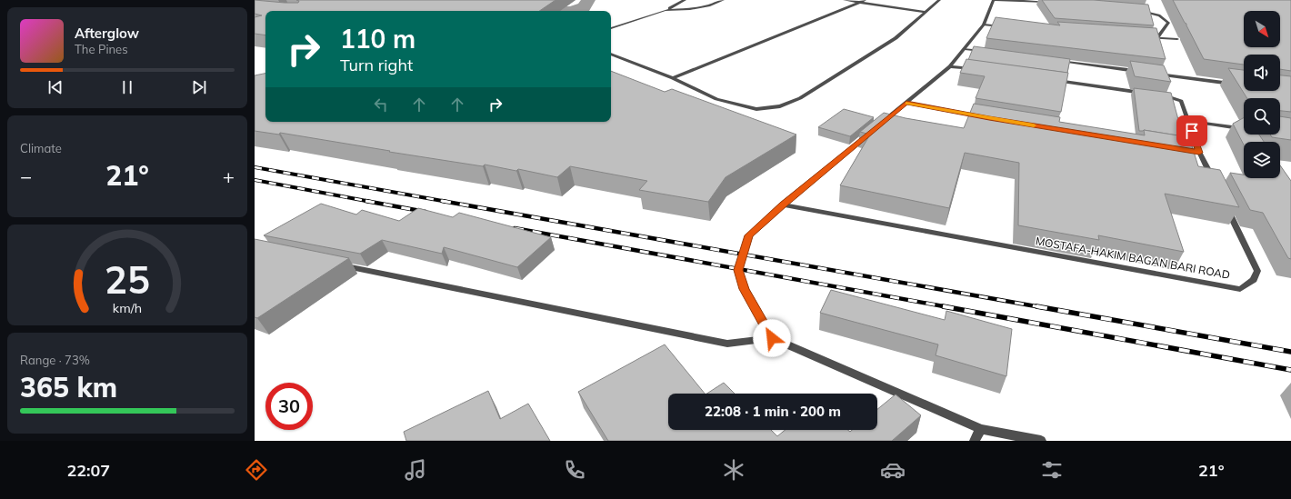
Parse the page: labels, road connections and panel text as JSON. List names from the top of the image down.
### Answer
{
  "streets": {
    "street": ["MOSTAFA-HAKIM BAGAN BARI ROAD"]
  },
  "north": "bottom right",
  "page": {
    "turn": ["110 m", "Turn right"],
    "song": ["Afterglow", "The Pines"],
    "tile": [
      "Climate",
      ["Range · 73%", "365 km"]
    ],
    "heat": ["−", "21°", "+"],
    "limit": "30",
    "trip": "22:08 · 1 min · 200 m",
    "tabs": ["22:07", "21°"],
    "gauge": ["25", "km/h"]
  }
}
